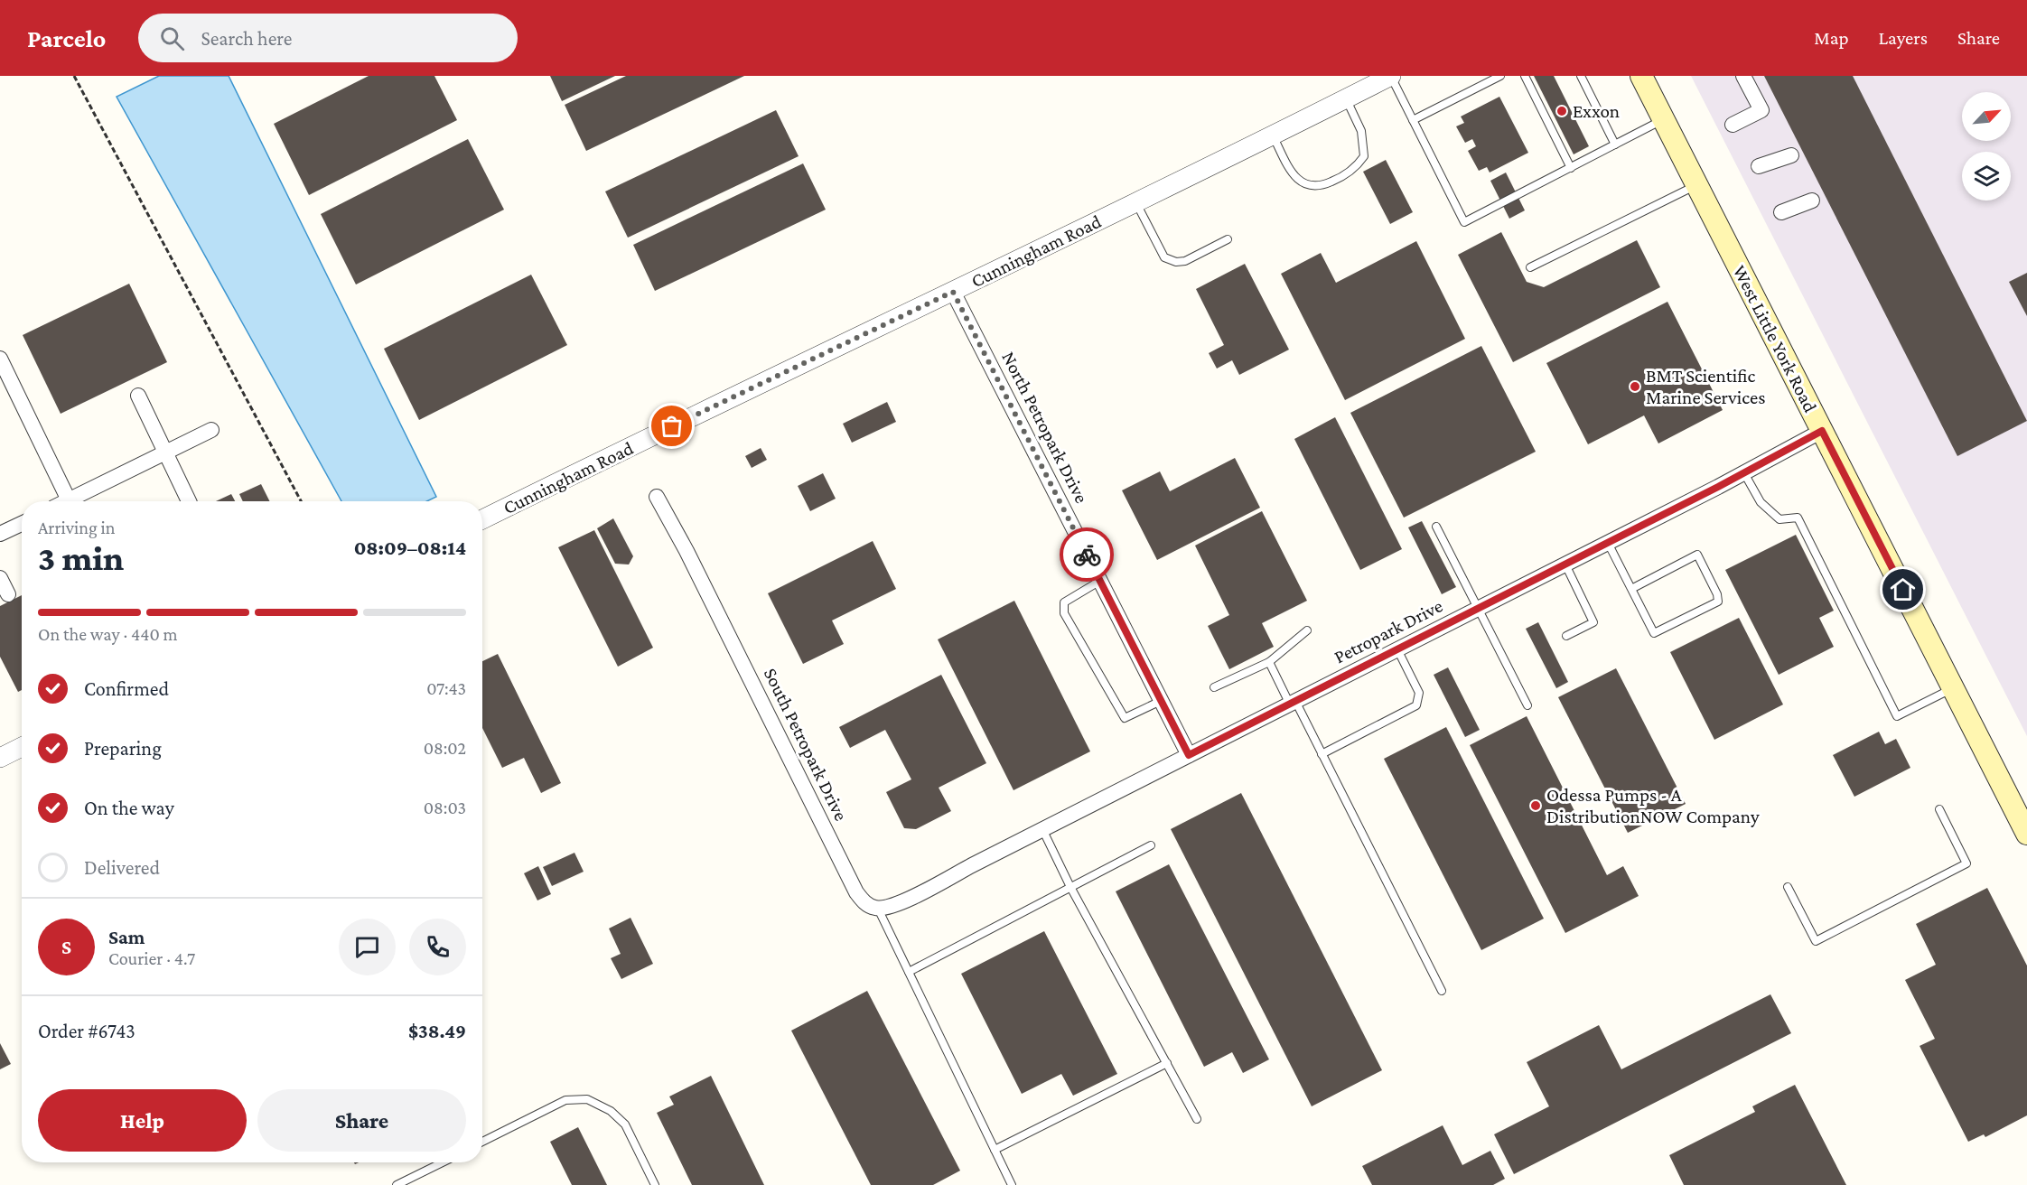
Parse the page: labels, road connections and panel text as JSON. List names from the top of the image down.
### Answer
{
  "streets": {
    "main road": ["West Little York Road"],
    "street": [
      "Cunningham Road",
      "North Petropark Drive",
      "Petropark Drive",
      "South Petropark Drive"
    ]
  },
  "crossings": [
    ["Cunningham Road", "North Petropark Drive"],
    ["West Little York Road", "Petropark Drive"],
    ["North Petropark Drive", "Petropark Drive"],
    ["Petropark Drive", "South Petropark Drive"]
  ],
  "places": ["Exxon", "BMT Scientific Marine Services", "Odessa Pumps - A DistributionNOW Company"],
  "north": "top right",
  "page": {
    "header": "Parcelo",
    "search": "Search here",
    "nav": ["Map", "Layers", "Share"],
    "heading": ["3 min", "Arriving in", "08:09–08:14"],
    "panel": [
      "Sam",
      "Courier · 4.7",
      "Order #6743",
      "$38.49"
    ],
    "bar": "On the way · 440 m",
    "list": [
      ["Confirmed", "07:43"],
      ["Preparing", "08:02"],
      ["On the way", "08:03"],
      "Delivered"
    ],
    "round": "S",
    "buttons": ["Help", "Share"]
  }
}
